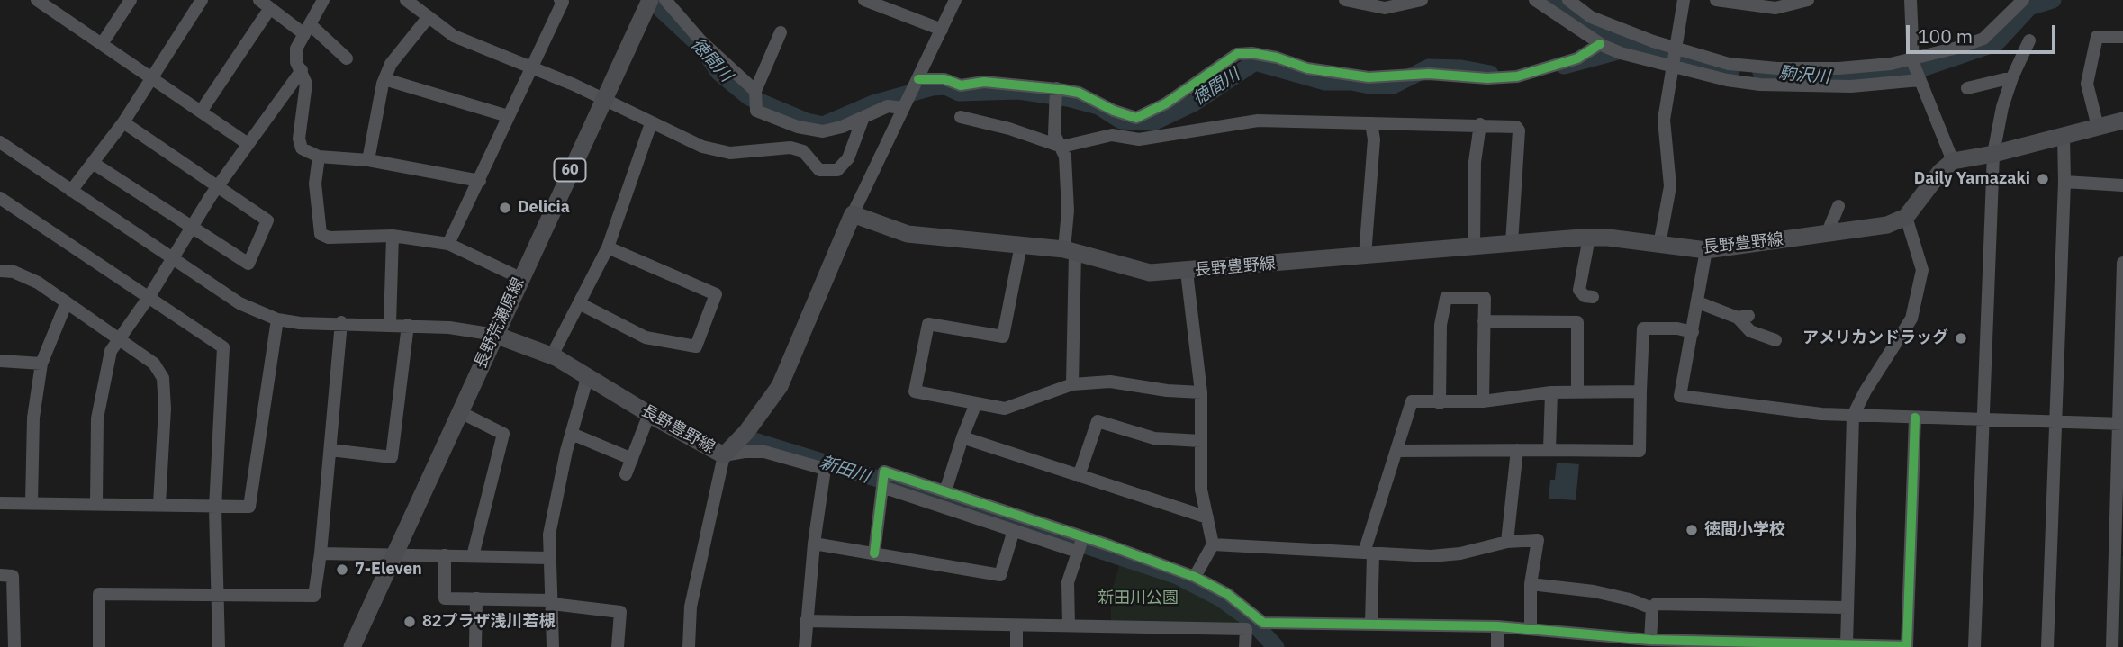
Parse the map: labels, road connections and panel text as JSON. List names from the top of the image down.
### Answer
{
  "streets": {
    "main road": ["60", "長野豊野線", "長野荒瀬原線"]
  },
  "crossings": [
    ["長野豊野線", "長野荒瀬原線"]
  ],
  "water": ["徳間川", "駒沢川", "新田川"],
  "parks": ["新田川公園"],
  "places": [
    "Daily Yamazaki",
    "Delicia",
    "アメリカンドラッグ",
    "徳間小学校",
    "7-Eleven",
    "82プラザ浅川若槻"
  ],
  "scale_bar": "100 m"
}
